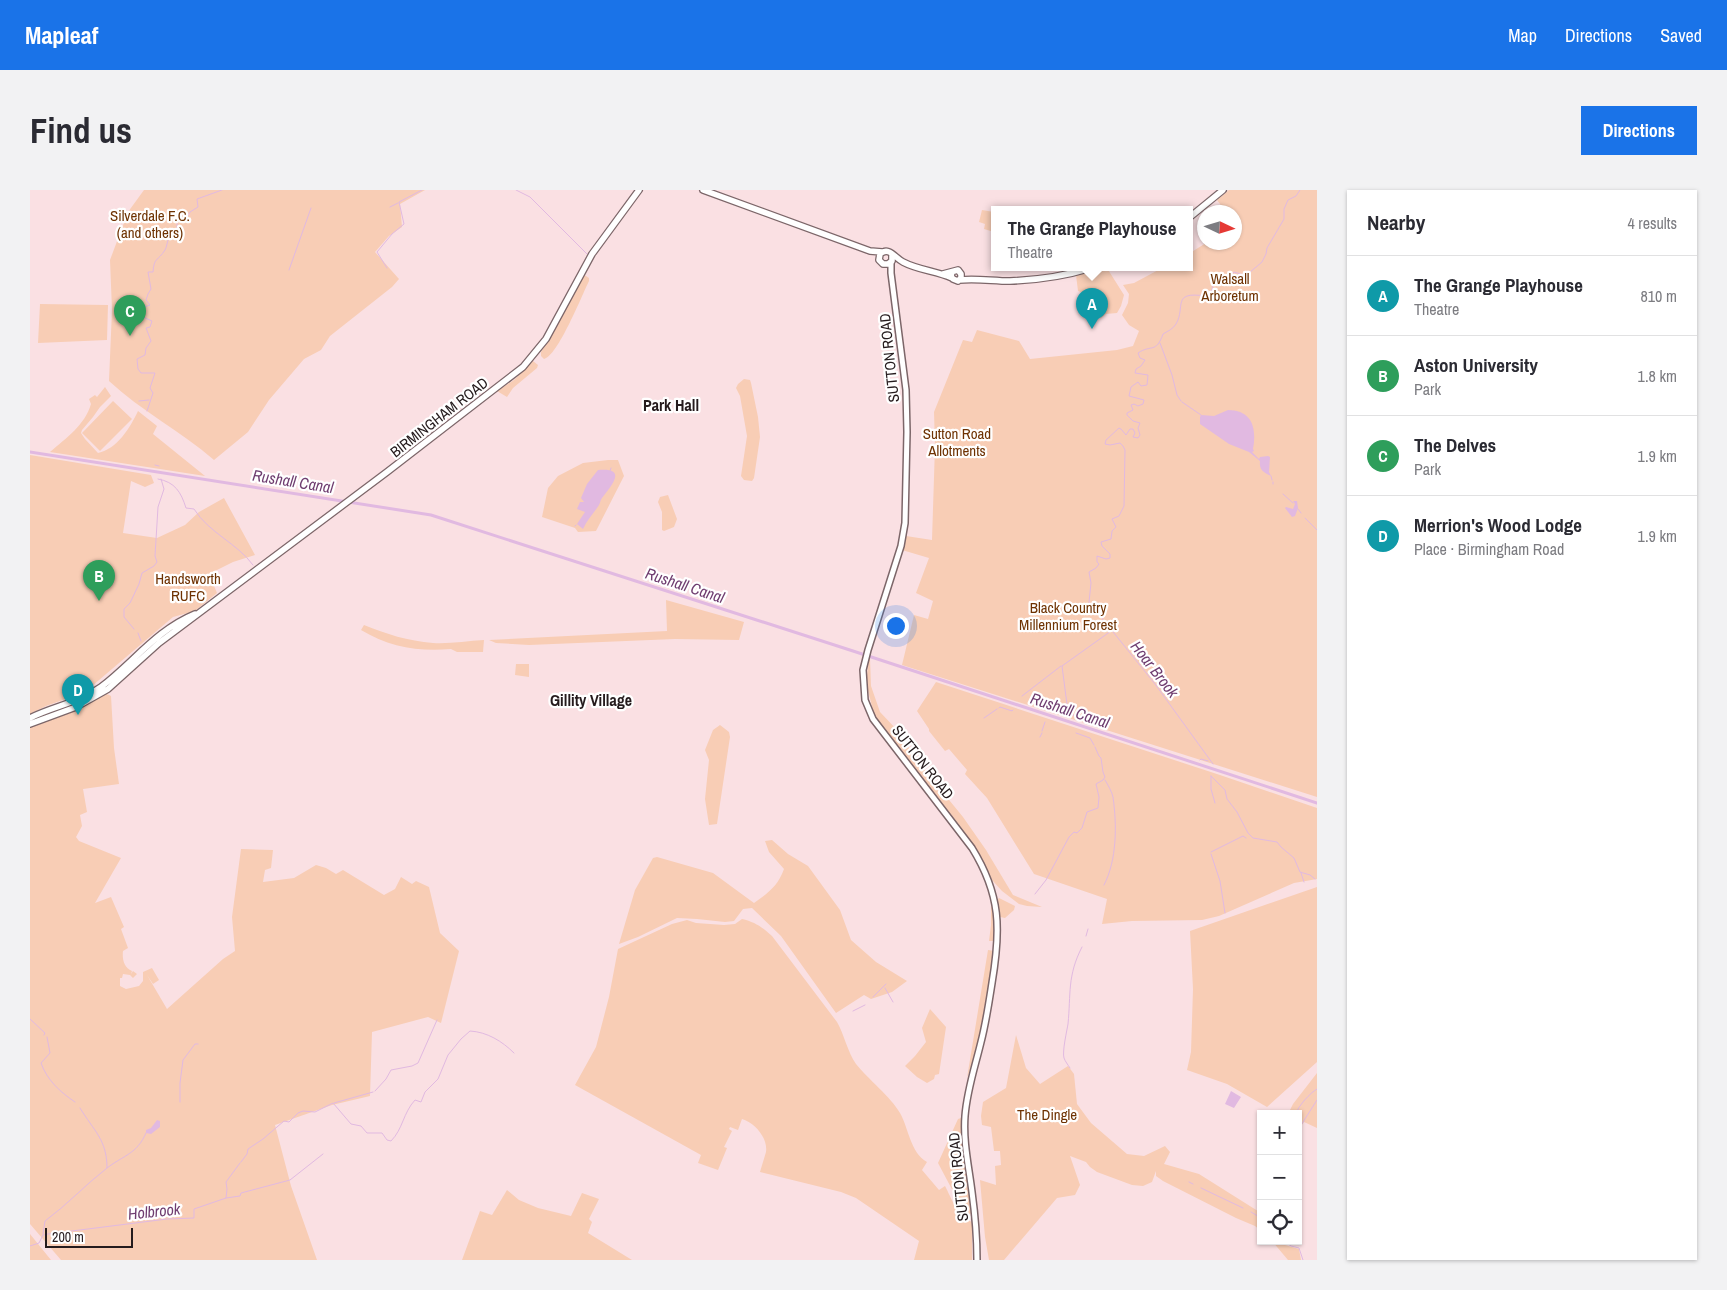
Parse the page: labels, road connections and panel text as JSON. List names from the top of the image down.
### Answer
{
  "streets": {
    "highway": ["BIRMINGHAM ROAD"],
    "main road": ["SUTTON ROAD"]
  },
  "districts": ["Park Hall", "Gillity Village"],
  "water": ["Rushall Canal", "Hoar Brook", "Holbrook"],
  "parks": [
    "Silverdale F.C. (and others)",
    "Walsall Arboretum",
    "Sutton Road Allotments",
    "Handsworth RUFC",
    "Black Country Millennium Forest",
    "The Dingle"
  ],
  "scale_bar": "200 m",
  "north": "right",
  "page": {
    "header": "Mapleaf",
    "nav": ["Map", "Directions", "Saved"],
    "buttons": "Directions",
    "title": "Find us",
    "heading": ["Nearby", "4 results"],
    "popup": ["The Grange Playhouse", "Theatre"],
    "list": [
      {
        "mark": "A",
        "name": "The Grange Playhouse",
        "note": "Theatre",
        "value": "810 m"
      },
      {
        "mark": "B",
        "name": "Aston University",
        "note": "Park",
        "value": "1.8 km"
      },
      {
        "mark": "C",
        "name": "The Delves",
        "note": "Park",
        "value": "1.9 km"
      },
      {
        "mark": "D",
        "name": "Merrion's Wood Lodge",
        "note": "Place · Birmingham Road",
        "value": "1.9 km"
      }
    ],
    "pins": [
      "A",
      "C",
      "B",
      "D"
    ],
    "map_buttons": ["+", "−"],
    "scale": "200 m"
  }
}
